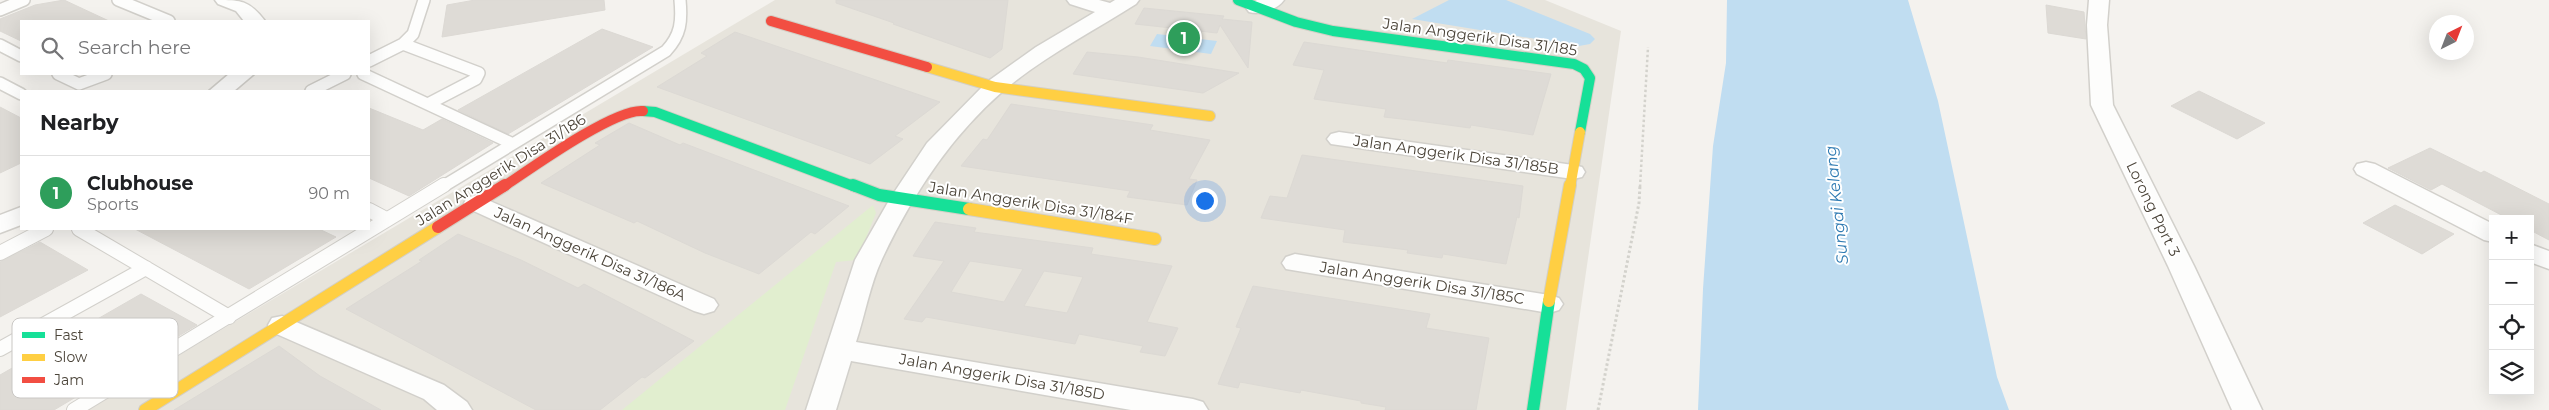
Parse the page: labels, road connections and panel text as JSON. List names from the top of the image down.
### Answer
{
  "streets": {
    "street": [
      "Jalan Anggerik Disa 31/185",
      "Jalan Anggerik Disa 31/185B",
      "Jalan Anggerik Disa 31/186",
      "Jalan Anggerik Disa 31/184F",
      "Lorong Pprt 3",
      "Jalan Anggerik Disa 31/186A",
      "Jalan Anggerik Disa 31/185C",
      "Jalan Anggerik Disa 31/185D"
    ]
  },
  "crossings": [
    ["Jalan Anggerik Disa 31/185", "Jalan Anggerik Disa 31/185B"],
    ["Jalan Anggerik Disa 31/185", "Jalan Anggerik Disa 31/185C"],
    ["Jalan Anggerik Disa 31/186", "Jalan Anggerik Disa 31/184F"],
    ["Jalan Anggerik Disa 31/186", "Jalan Anggerik Disa 31/186A"]
  ],
  "water": ["Sungai Kelang"],
  "legend": ["Fast", "Slow", "Jam"],
  "north": "top right",
  "page": {
    "pins": "1",
    "search": "Search here",
    "heading": "Nearby",
    "list": [
      {
        "mark": "1",
        "name": "Clubhouse",
        "note": "Sports",
        "value": "90 m"
      }
    ],
    "map_buttons": ["+", "−"]
  }
}
